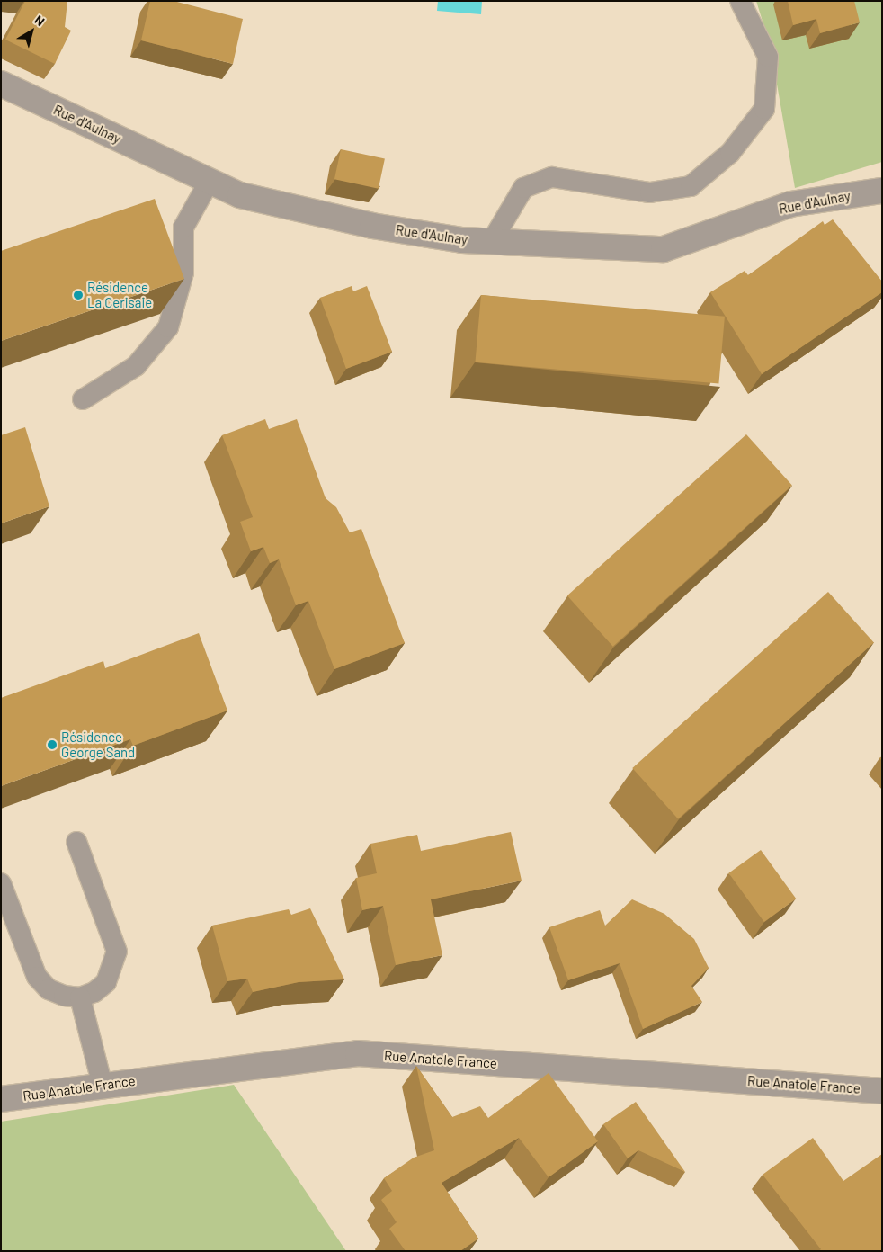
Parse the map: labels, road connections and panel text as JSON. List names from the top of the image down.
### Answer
{
  "streets": {
    "street": ["Rue d'Aulnay", "Rue Anatole France"]
  },
  "places": ["Résidence La Cerisaie", "Résidence George Sand"],
  "north": "top right"
}
